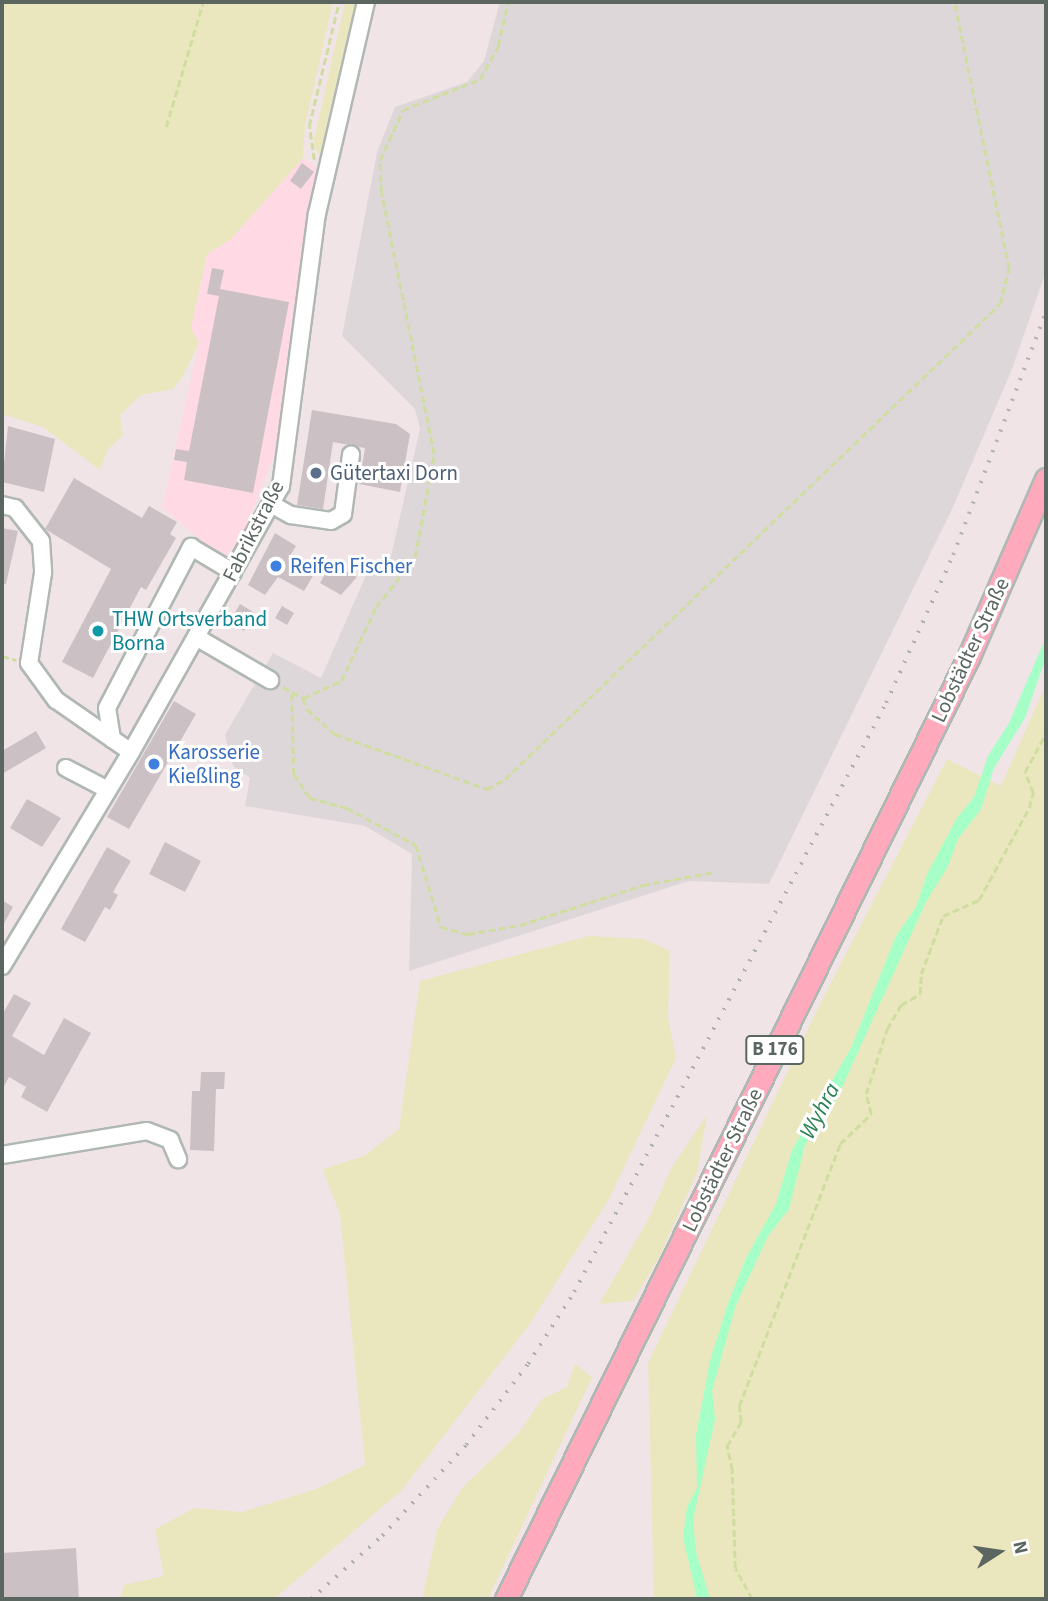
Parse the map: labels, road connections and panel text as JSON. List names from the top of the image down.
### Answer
{
  "streets": {
    "main road": ["Lobstädter Straße", "B 176"],
    "street": ["Fabrikstraße"]
  },
  "water": ["Wyhra"],
  "places": [
    "Gütertaxi Dorn",
    "Reifen Fischer",
    "THW Ortsverband Borna",
    "Karosserie Kießling"
  ],
  "north": "right"
}
